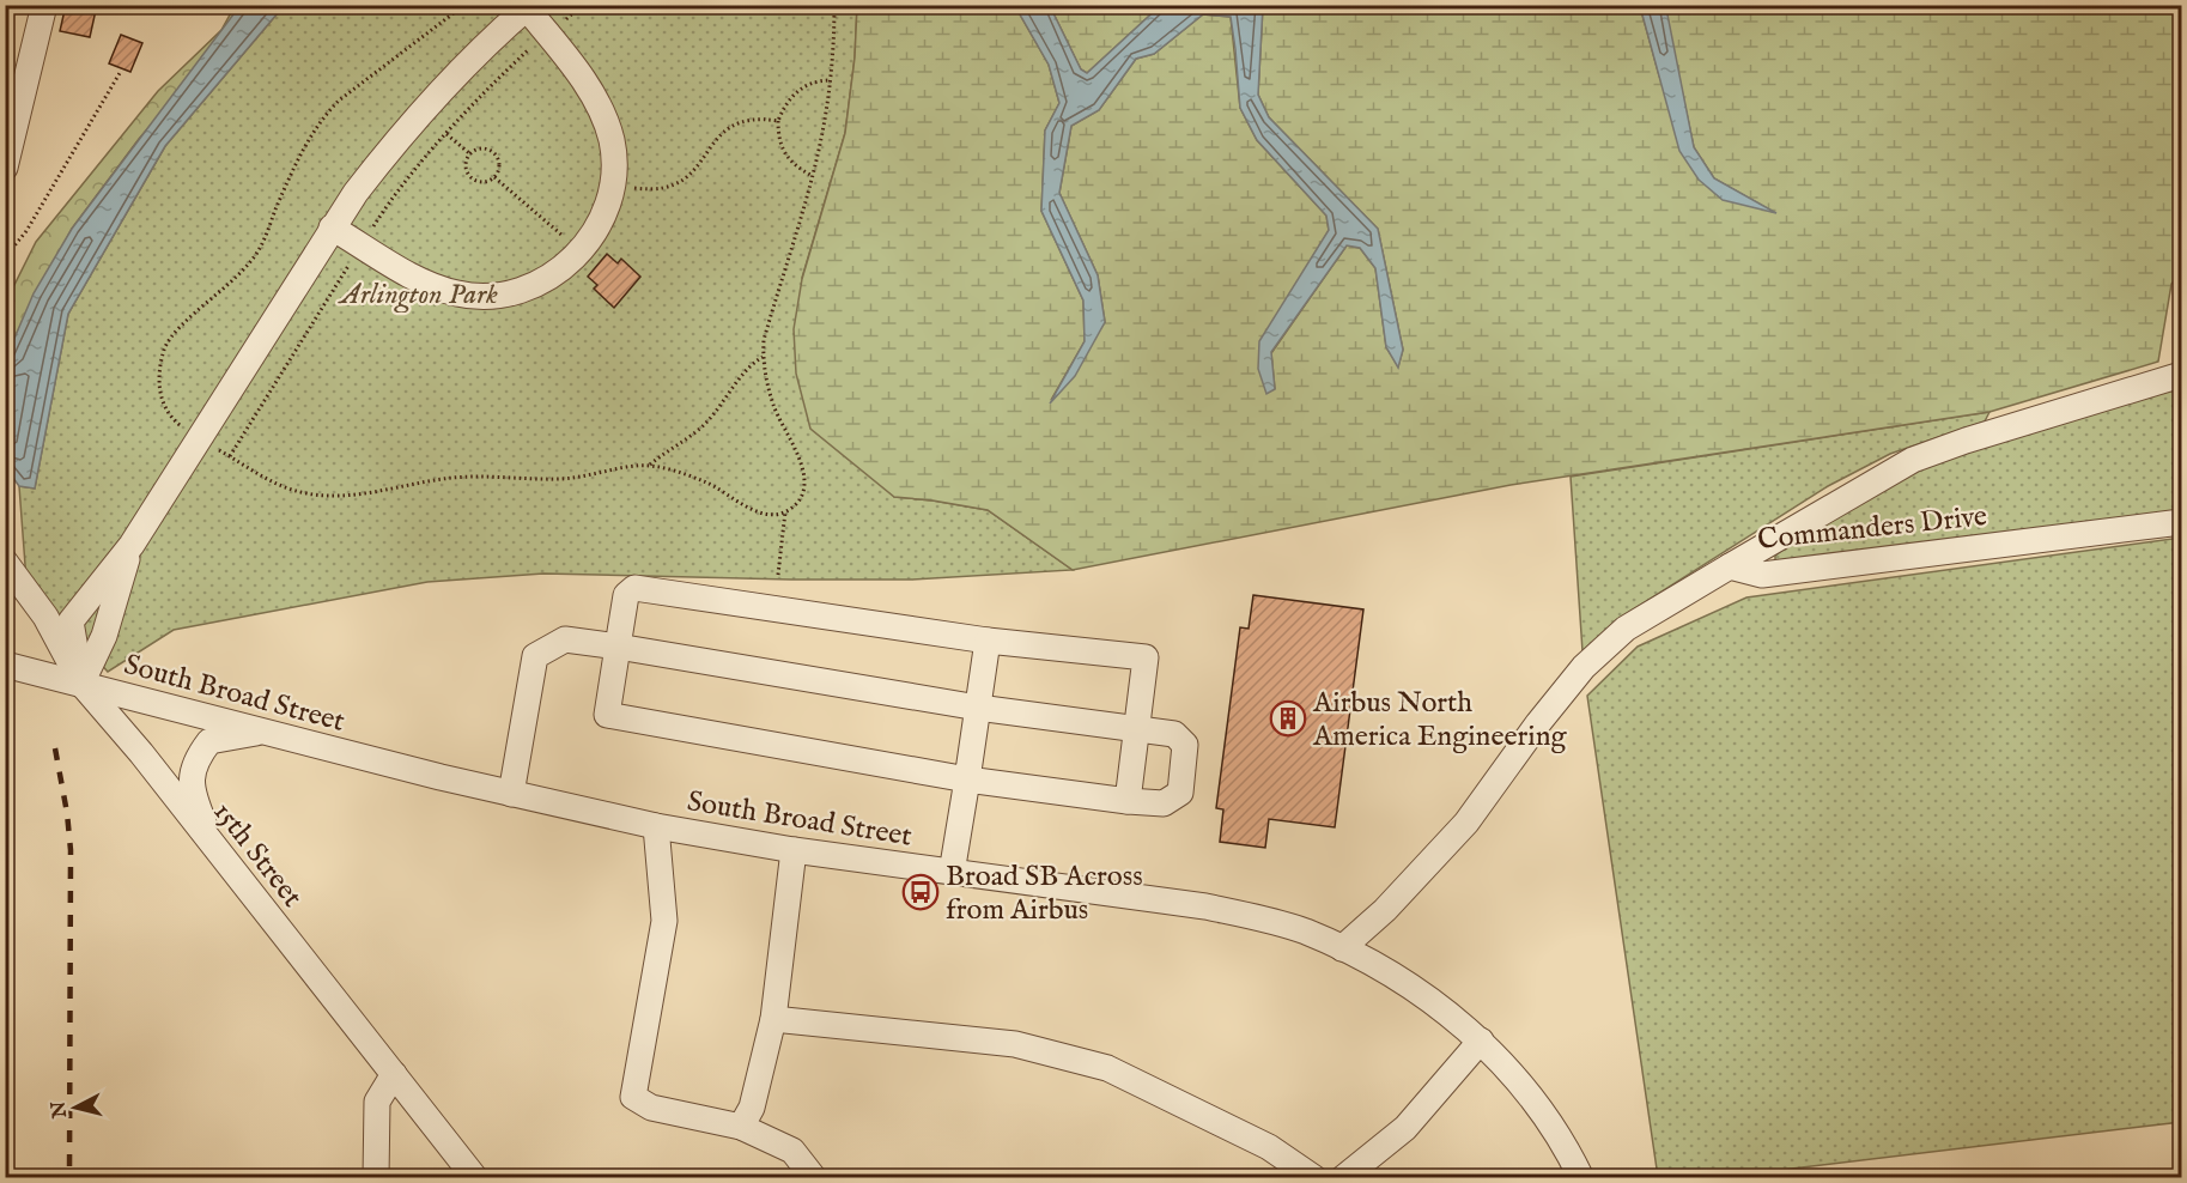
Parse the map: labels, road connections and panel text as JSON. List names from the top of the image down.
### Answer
{
  "streets": {
    "street": ["Commanders Drive", "South Broad Street", "15th Street"]
  },
  "crossings": [
    ["Commanders Drive", "South Broad Street"],
    ["South Broad Street", "15th Street"]
  ],
  "parks": ["Arlington Park"],
  "places": {
    "building": ["Airbus North America Engineering"],
    "bus stop": ["Broad SB Across from Airbus"]
  },
  "north": "left"
}
